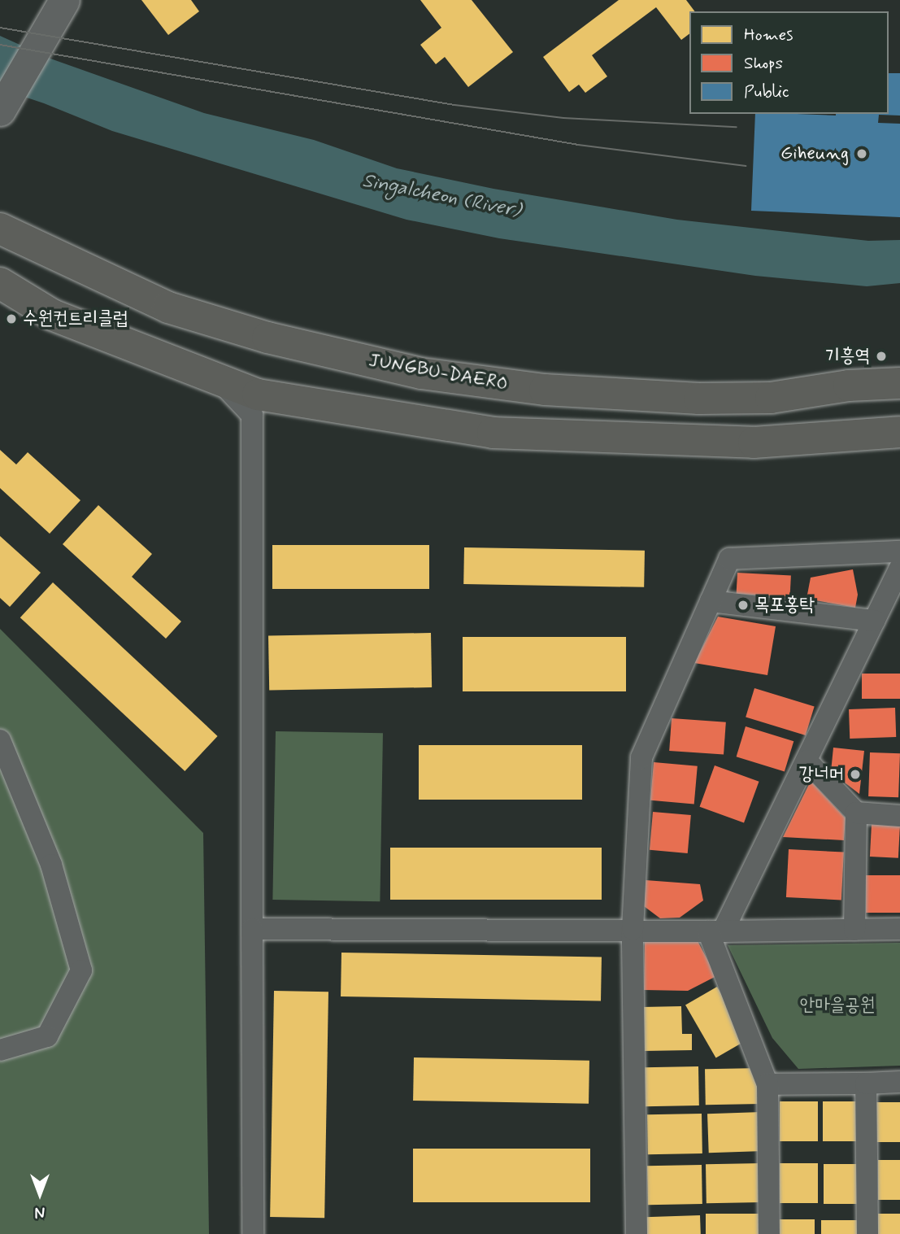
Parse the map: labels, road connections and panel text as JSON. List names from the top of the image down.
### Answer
{
  "streets": {
    "main road": ["JUNGBU-DAERO"]
  },
  "water": ["Singalcheon (River)"],
  "parks": ["안마을공원"],
  "places": [
    "Giheung",
    "수원컨트리클럽",
    "기흥역",
    "목포홍탁",
    "강너머"
  ],
  "legend": ["Homes", "Shops", "Public"],
  "north": "bottom"
}
